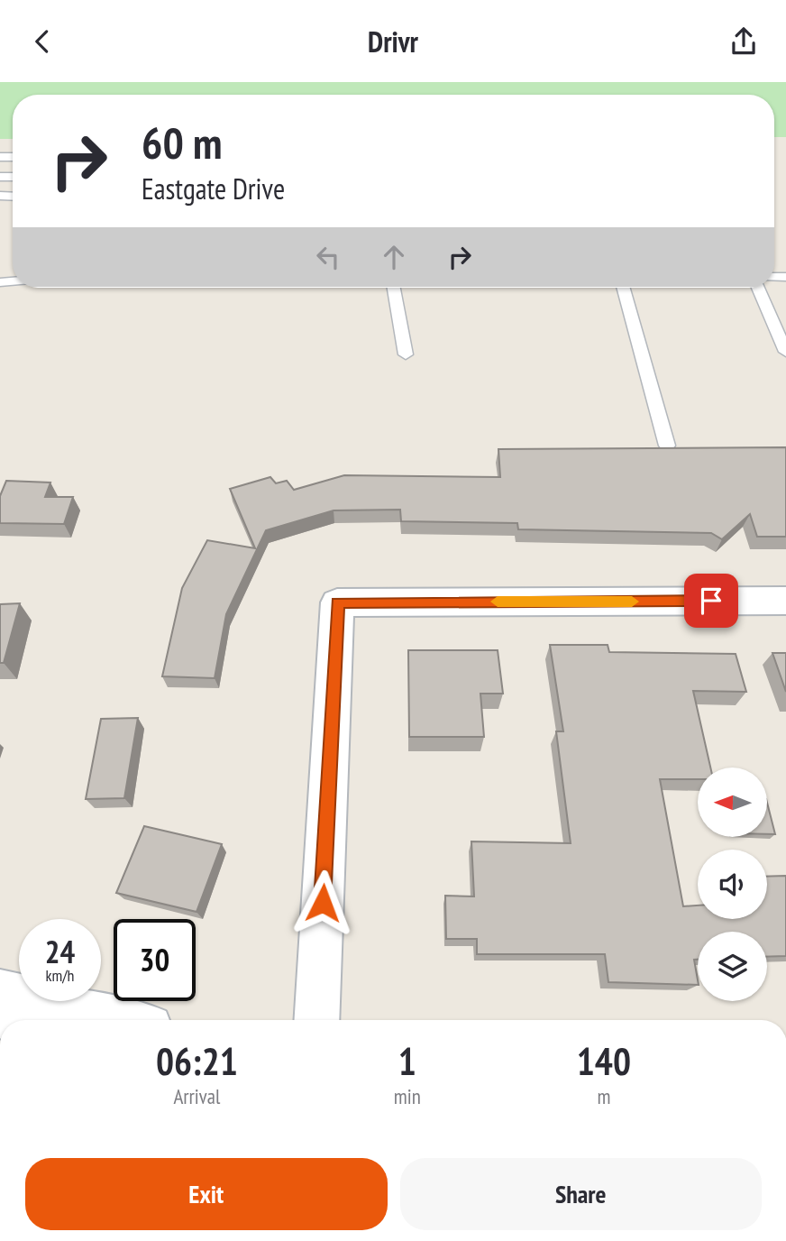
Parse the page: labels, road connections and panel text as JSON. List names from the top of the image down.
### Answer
{
  "north": "left",
  "page": {
    "header": "Drivr",
    "turn": ["60 m", "Eastgate Drive"],
    "speed": "24 km/h",
    "limit": "30",
    "eta": [
      "06:21",
      "Arrival",
      "1",
      "min",
      "140",
      "m"
    ],
    "buttons": ["Exit", "Share"]
  }
}
